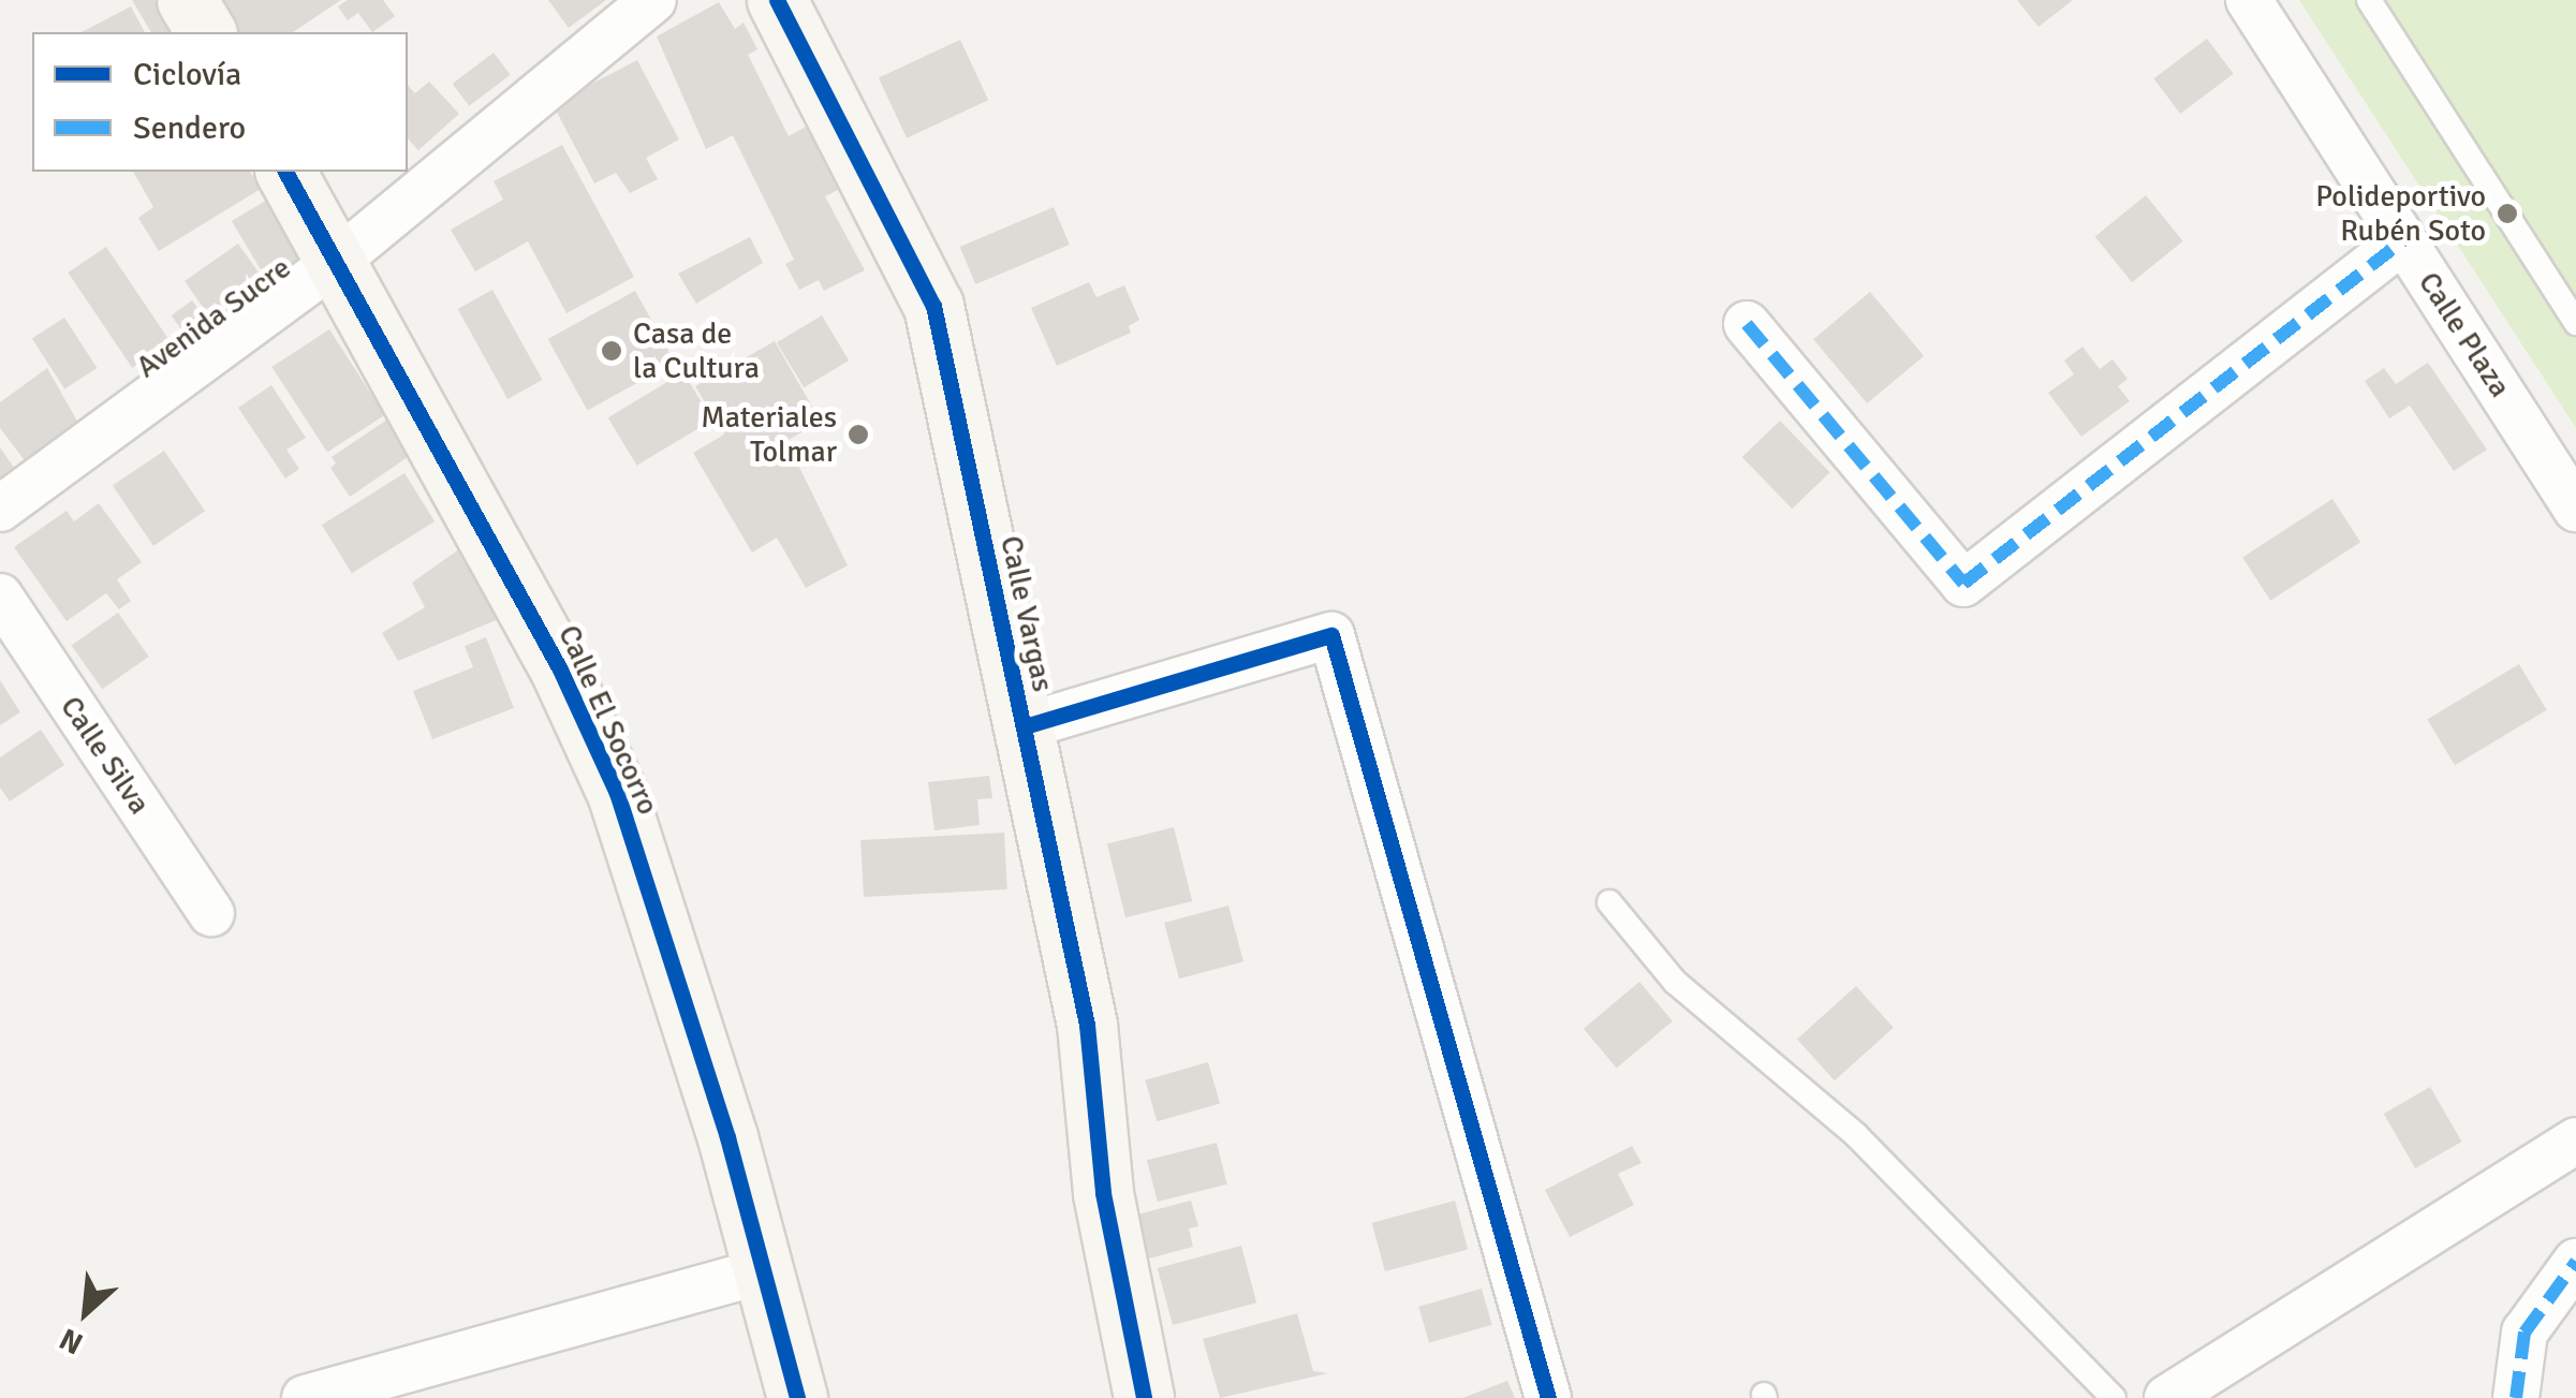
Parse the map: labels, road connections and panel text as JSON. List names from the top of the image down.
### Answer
{
  "streets": {
    "street": [
      "Avenida Sucre",
      "Calle Plaza",
      "Calle Vargas",
      "Calle El Socorro",
      "Calle Silva"
    ]
  },
  "crossings": [
    ["Avenida Sucre", "Calle El Socorro"]
  ],
  "places": ["Polideportivo Rubén Soto", "Casa de la Cultura", "Materiales Tolmar"],
  "legend": ["Ciclovía", "Sendero"],
  "north": "bottom left"
}
